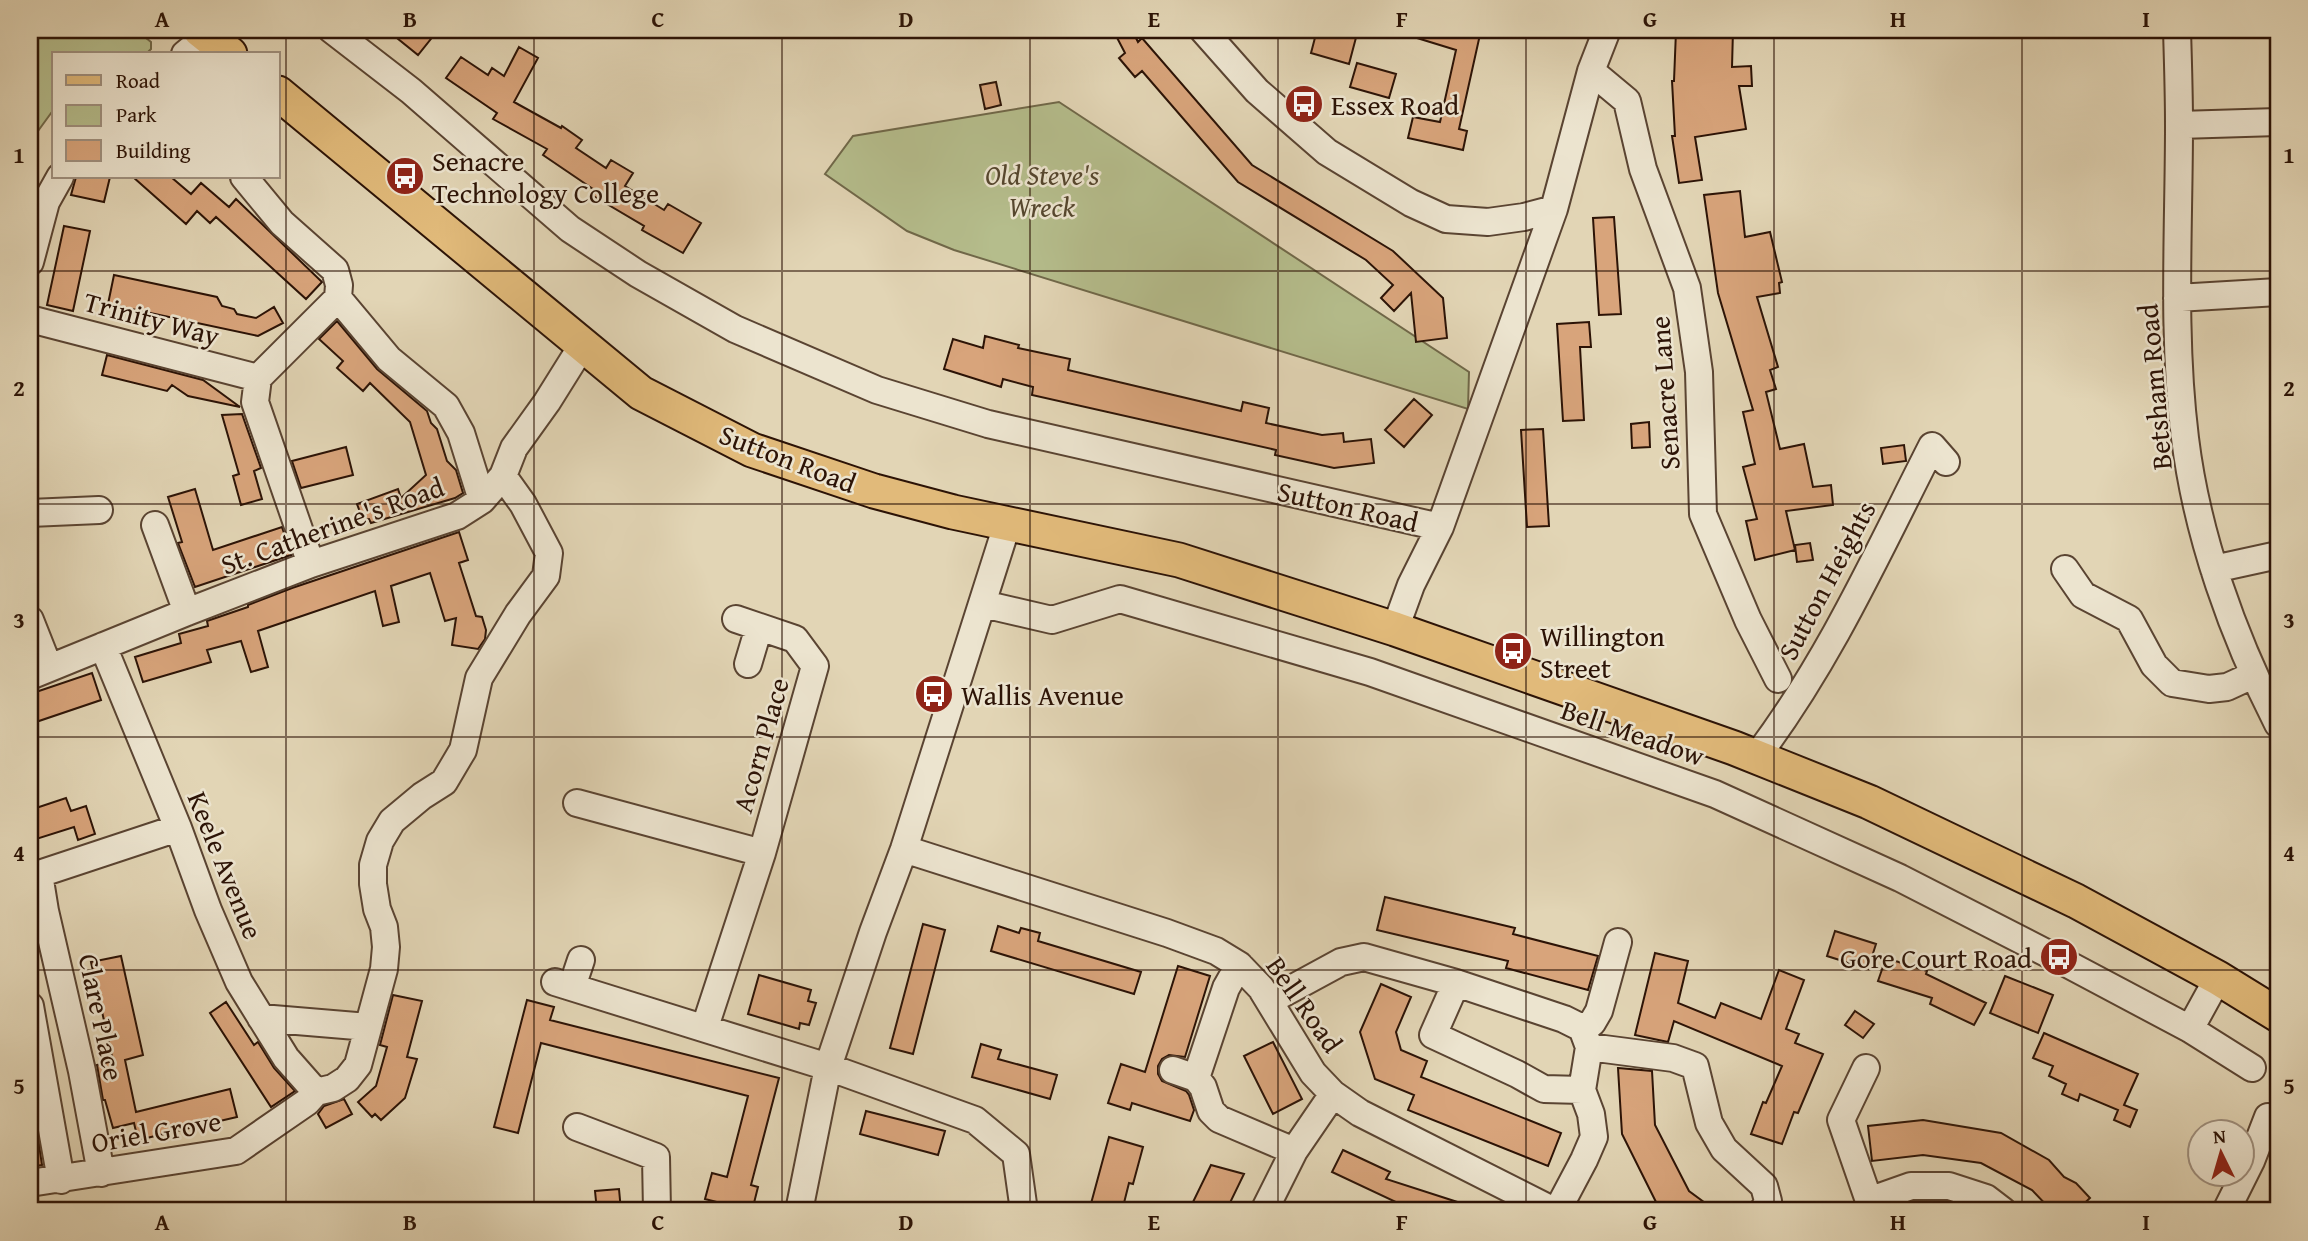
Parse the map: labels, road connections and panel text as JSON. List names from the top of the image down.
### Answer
{
  "streets": {
    "main road": ["Sutton Road"],
    "street": [
      "Trinity Way",
      "Betsham Road",
      "Senacre Lane",
      "St. Catherine's Road",
      "Sutton Heights",
      "Bell Meadow",
      "Acorn Place",
      "Keele Avenue",
      "Bell Road",
      "Clare Place",
      "Oriel Grove"
    ]
  },
  "crossings": [
    ["Sutton Road", "St. Catherine's Road"],
    ["Sutton Road", "Sutton Heights"],
    ["St. Catherine's Road", "Keele Avenue"],
    ["St. Catherine's Road", "Oriel Grove"],
    ["Keele Avenue", "Oriel Grove"],
    ["Clare Place", "Oriel Grove"]
  ],
  "parks": ["Old Steve's Wreck"],
  "places": {
    "bus stop": [
      "Essex Road",
      "Senacre Technology College",
      "Willington Street",
      "Wallis Avenue",
      "Gore Court Road"
    ]
  },
  "legend": ["Road", "Park", "Building"],
  "north": "top",
  "grid": {
    "columns": [
      "A",
      "B",
      "C",
      "D",
      "E",
      "F",
      "G",
      "H",
      "I"
    ],
    "rows": [
      "1",
      "2",
      "3",
      "4",
      "5"
    ]
  }
}
